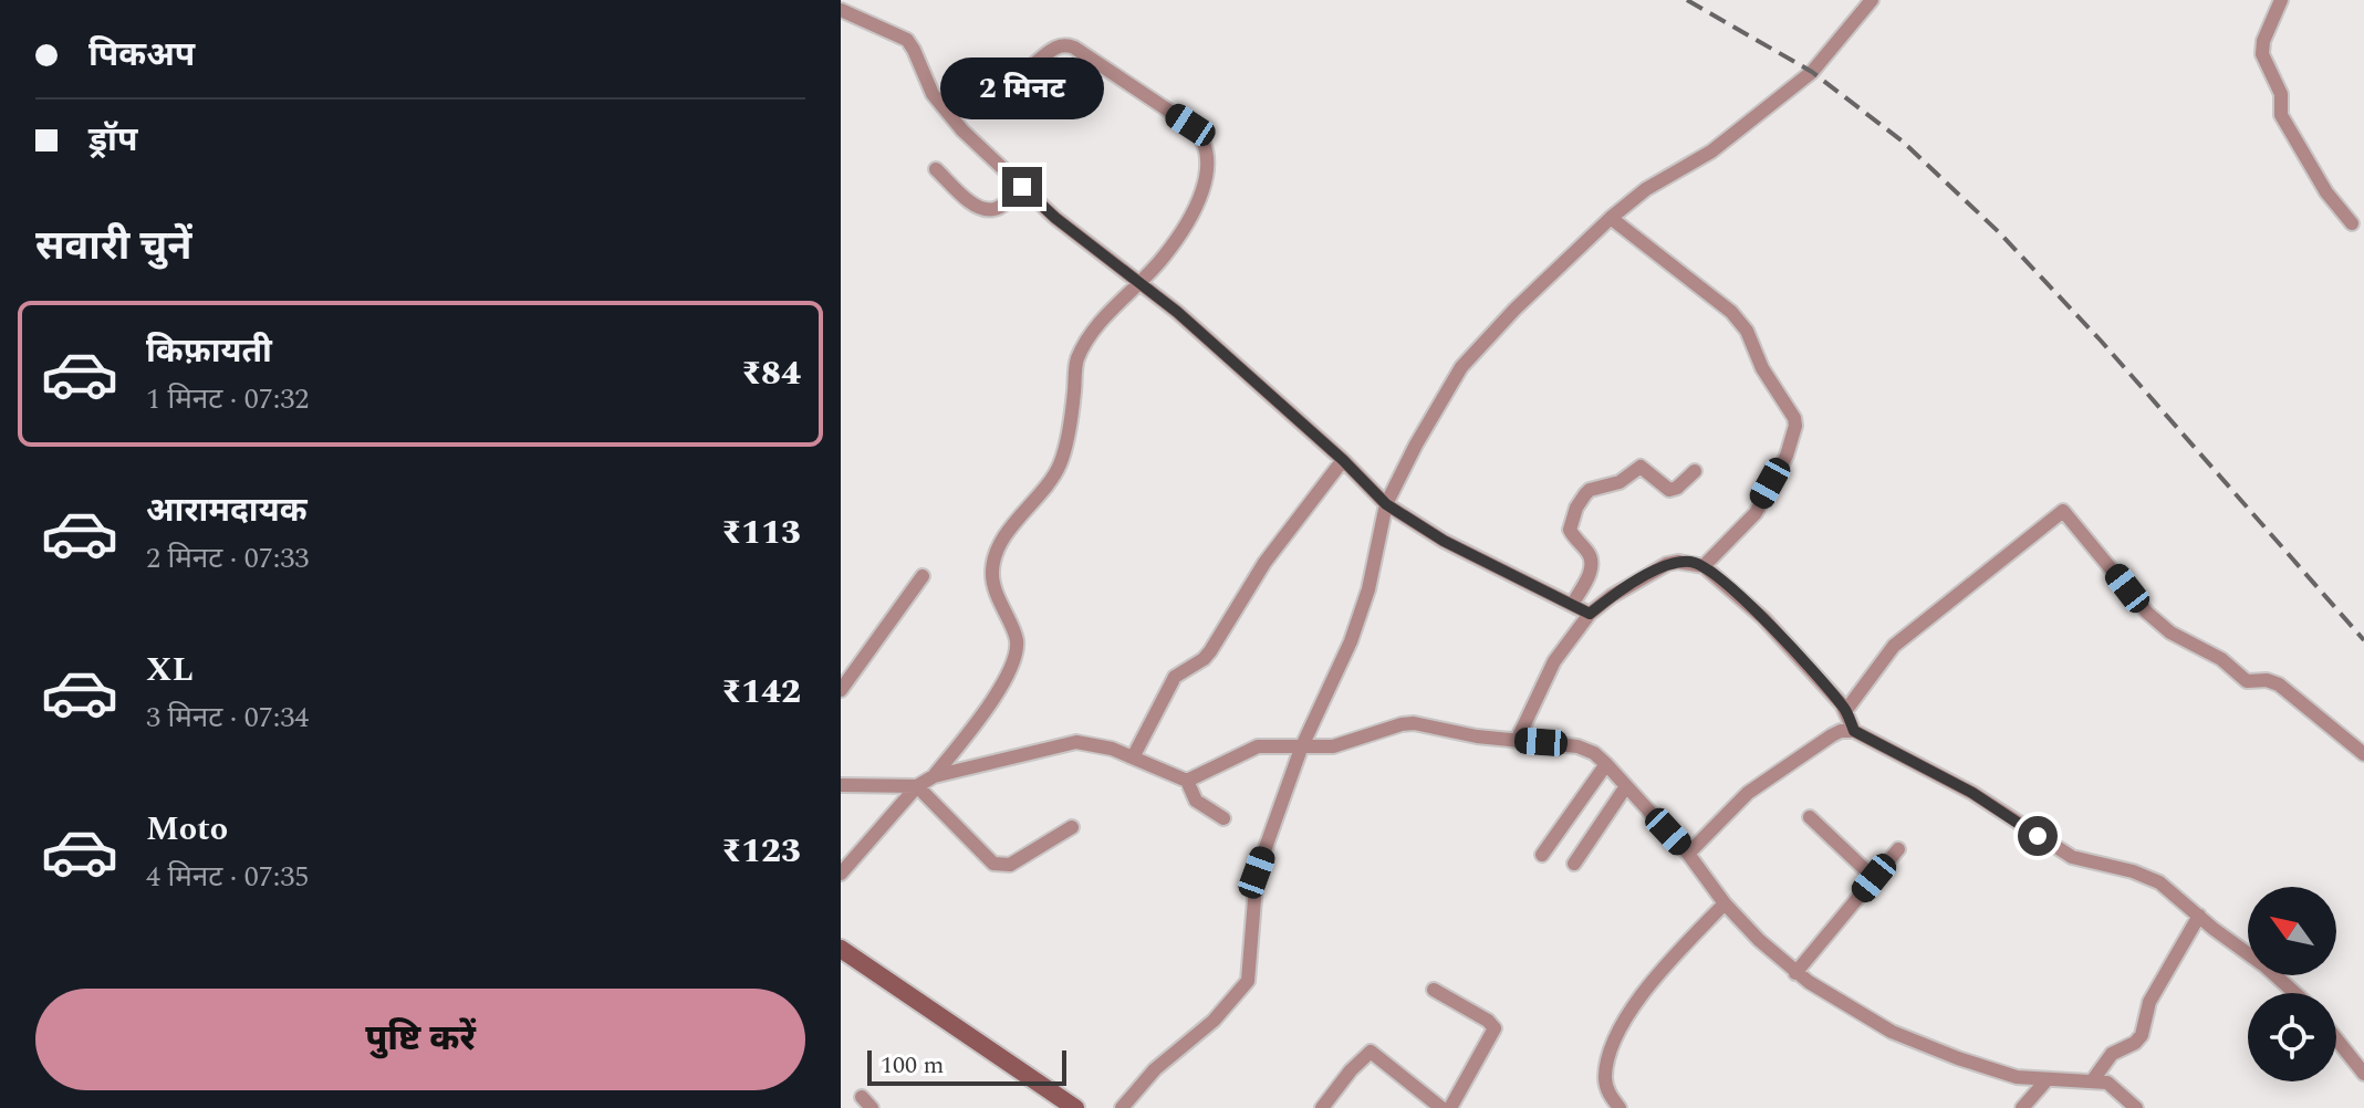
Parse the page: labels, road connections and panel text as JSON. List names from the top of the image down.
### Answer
{
  "scale_bar": "100 m",
  "north": "top left",
  "page": {
    "banner": ["पिकअप", "ड्रॉप"],
    "bubble": "2 मिनट",
    "heading": "सवारी चुनें",
    "list": [
      {
        "name": "किफ़ायती",
        "note": "1 मिनट · 07:32",
        "value": "₹84"
      },
      {
        "name": "आरामदायक",
        "note": "2 मिनट · 07:33",
        "value": "₹113"
      },
      {
        "name": "XL",
        "note": "3 मिनट · 07:34",
        "value": "₹142"
      },
      {
        "name": "Moto",
        "note": "4 मिनट · 07:35",
        "value": "₹123"
      }
    ],
    "buttons": "पुष्टि करें",
    "scale": "100 m"
  }
}
